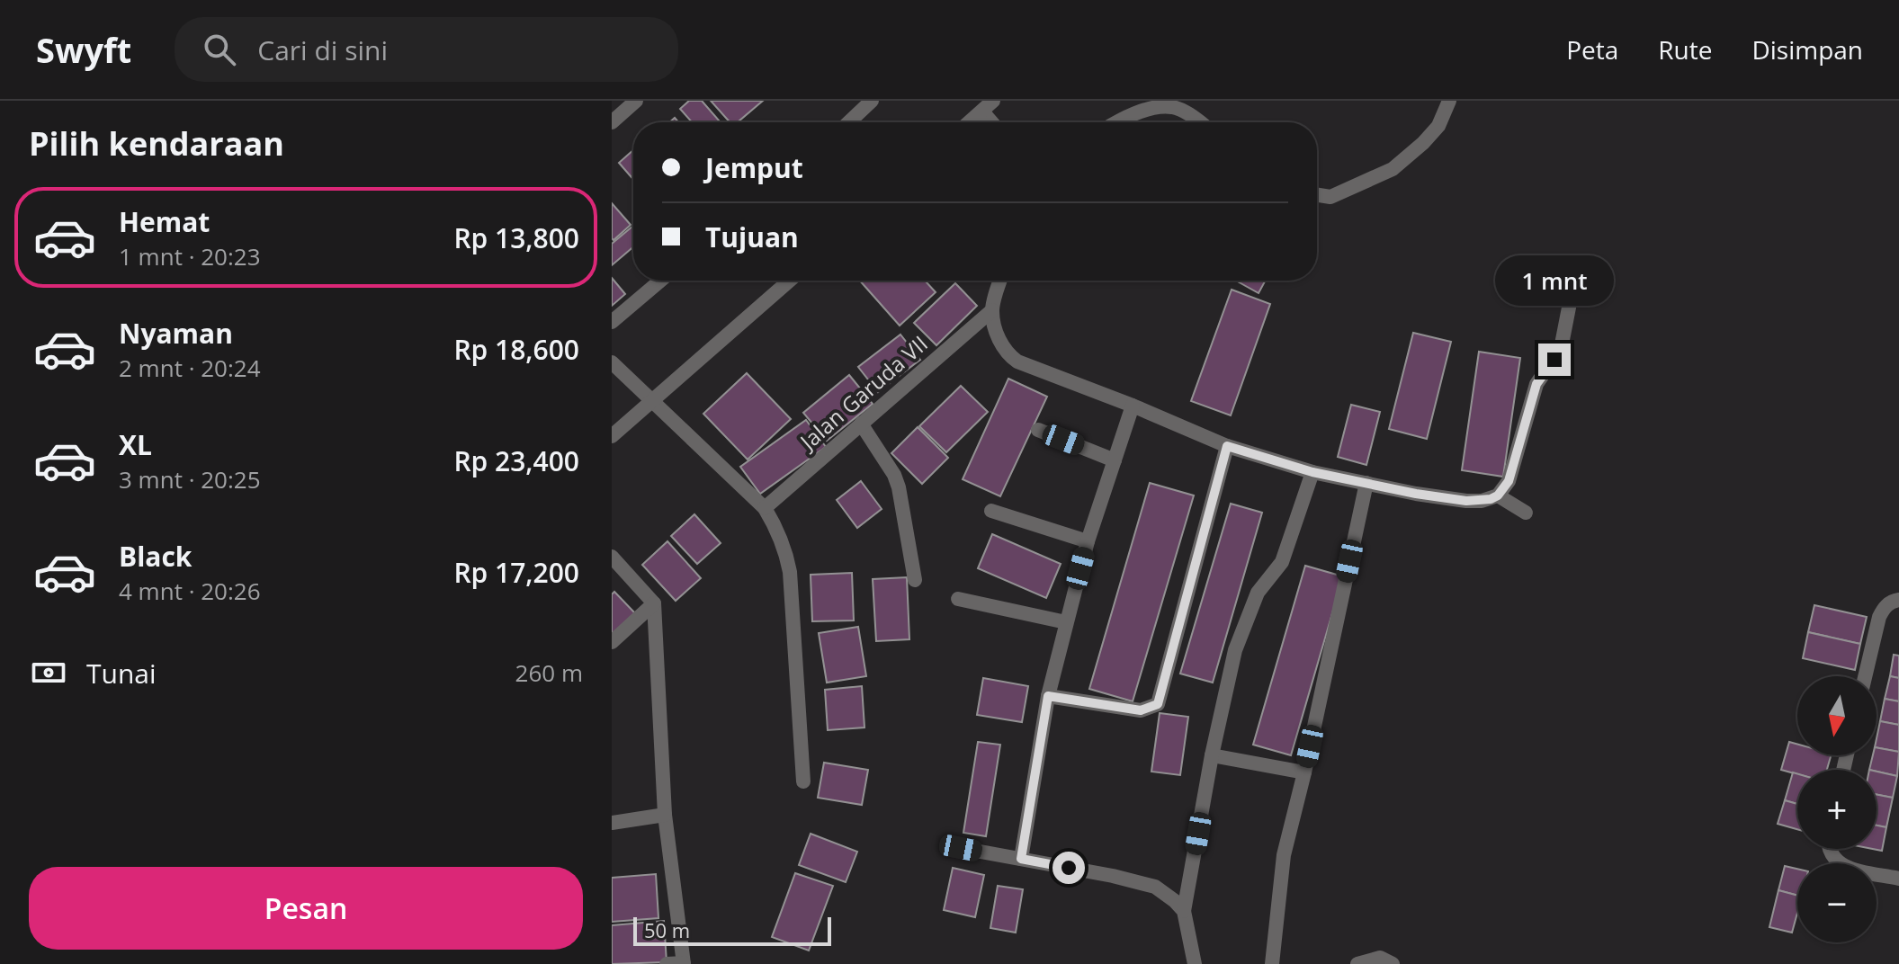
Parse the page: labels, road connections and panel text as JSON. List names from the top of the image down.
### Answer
{
  "streets": {
    "street": ["Jalan Garuda VII"]
  },
  "scale_bar": "50 m",
  "north": "bottom",
  "page": {
    "header": "Swyft",
    "search": "Cari di sini",
    "nav": ["Peta", "Rute", "Disimpan"],
    "heading": "Pilih kendaraan",
    "banner": ["Jemput", "Tujuan"],
    "list": [
      {
        "name": "Hemat",
        "note": "1 mnt · 20:23",
        "value": "Rp 13,800"
      },
      {
        "name": "Nyaman",
        "note": "2 mnt · 20:24",
        "value": "Rp 18,600"
      },
      {
        "name": "XL",
        "note": "3 mnt · 20:25",
        "value": "Rp 23,400"
      },
      {
        "name": "Black",
        "note": "4 mnt · 20:26",
        "value": "Rp 17,200"
      }
    ],
    "bubble": "1 mnt",
    "pay": ["Tunai", "260 m"],
    "map_buttons": ["+", "−"],
    "buttons": "Pesan",
    "scale": "50 m"
  }
}
